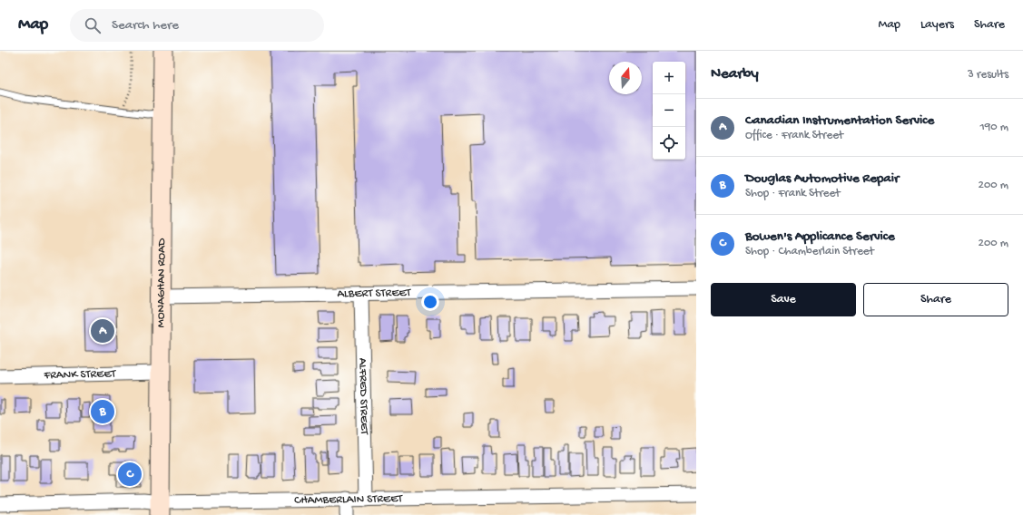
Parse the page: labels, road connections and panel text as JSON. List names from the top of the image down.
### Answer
{
  "streets": {
    "main road": ["MONAGHAN ROAD"],
    "street": [
      "ALBERT STREET",
      "FRANK STREET",
      "ALFRED STREET",
      "CHAMBERLAIN STREET"
    ]
  },
  "crossings": [
    ["MONAGHAN ROAD", "ALBERT STREET"],
    ["MONAGHAN ROAD", "FRANK STREET"],
    ["MONAGHAN ROAD", "CHAMBERLAIN STREET"],
    ["ALBERT STREET", "ALFRED STREET"],
    ["ALFRED STREET", "CHAMBERLAIN STREET"]
  ],
  "north": "top",
  "page": {
    "header": "Map",
    "search": "Search here",
    "nav": ["Map", "Layers", "Share"],
    "heading": ["Nearby", "3 results"],
    "map_buttons": ["+", "−"],
    "list": [
      {
        "mark": "A",
        "name": "Canadian Instrumentation Service",
        "note": "Office · Frank Street",
        "value": "190 m"
      },
      {
        "mark": "B",
        "name": "Douglas Automotive Repair",
        "note": "Shop · Frank Street",
        "value": "200 m"
      },
      {
        "mark": "C",
        "name": "Bowen's Applicance Service",
        "note": "Shop · Chamberlain Street",
        "value": "200 m"
      }
    ],
    "buttons": ["Save", "Share"],
    "pins": ["A", "B", "C"]
  }
}
